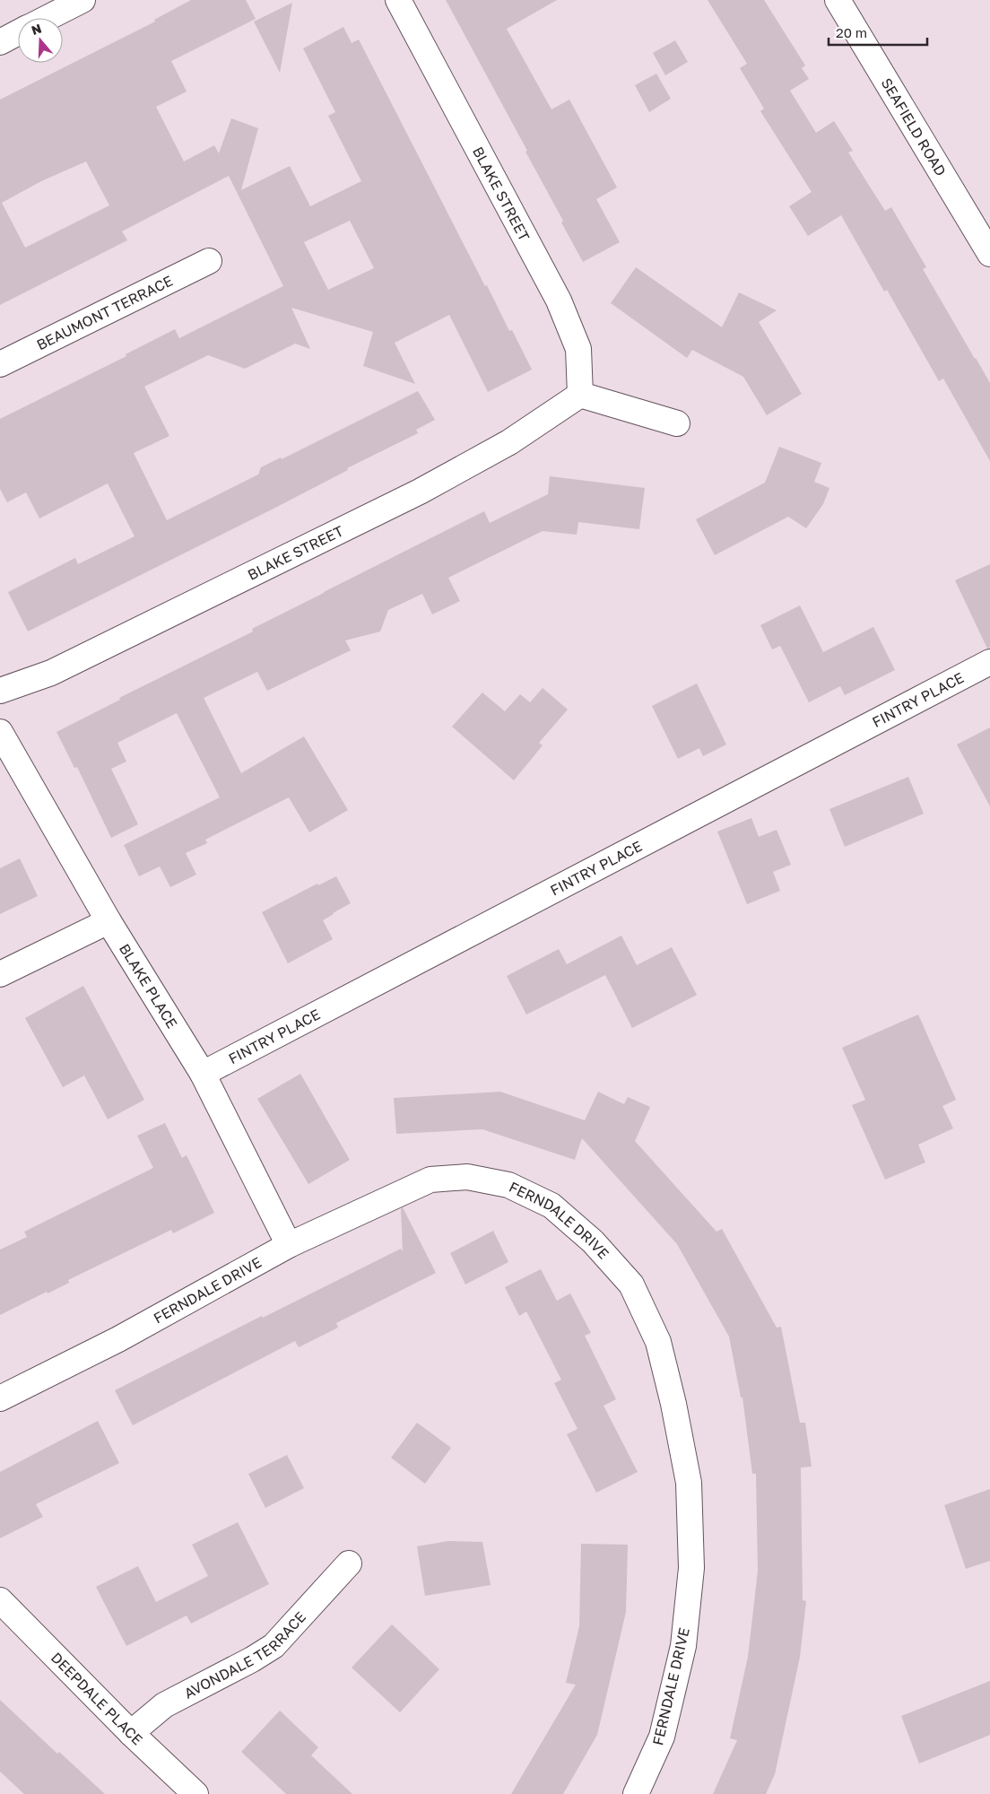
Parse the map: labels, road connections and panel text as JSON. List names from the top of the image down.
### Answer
{
  "streets": {
    "street": [
      "SEAFIELD ROAD",
      "BLAKE STREET",
      "BEAUMONT TERRACE",
      "FINTRY PLACE",
      "BLAKE PLACE",
      "FERNDALE DRIVE",
      "AVONDALE TERRACE",
      "DEEPDALE PLACE"
    ]
  },
  "crossings": [
    ["FINTRY PLACE", "BLAKE PLACE"],
    ["BLAKE PLACE", "FERNDALE DRIVE"],
    ["AVONDALE TERRACE", "DEEPDALE PLACE"]
  ],
  "scale_bar": "20 m",
  "north": "top"
}
